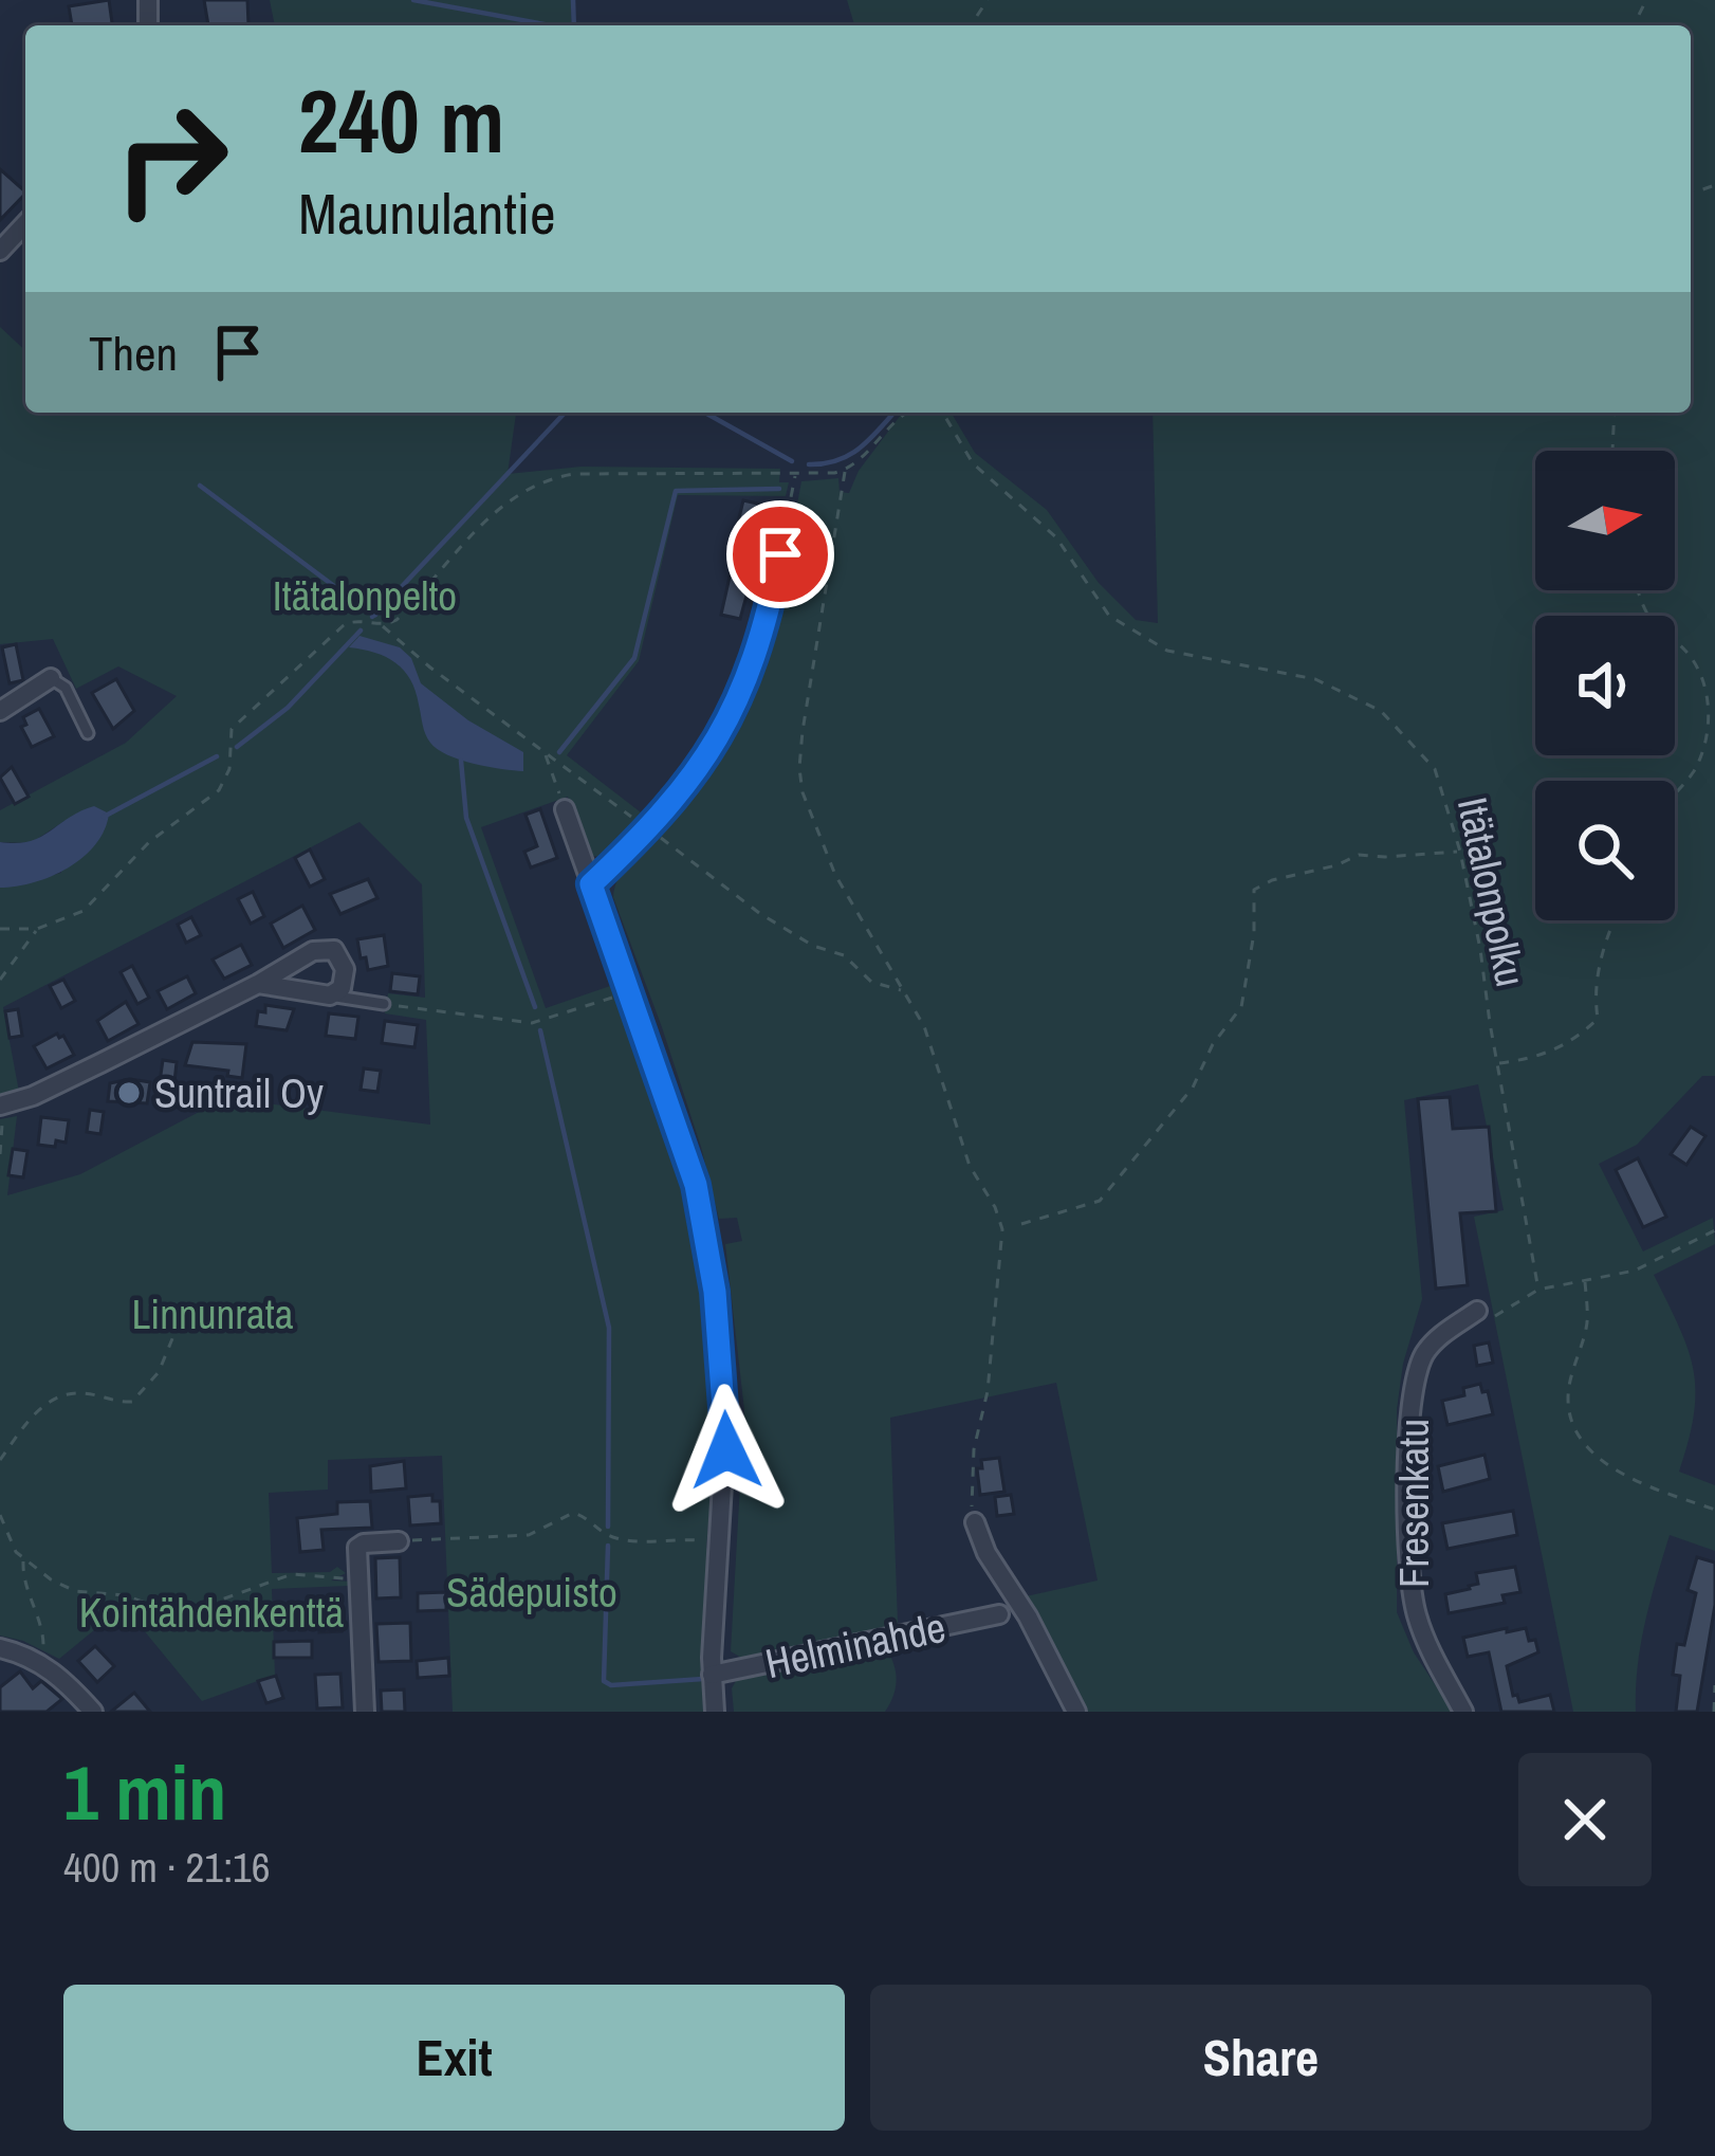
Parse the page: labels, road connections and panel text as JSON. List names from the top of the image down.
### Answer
{
  "streets": {
    "street": ["Fresenkatu", "Helminahde"],
    "path": ["Itätalonpolku"]
  },
  "parks": [
    "Itätalonpelto",
    "Linnunrata",
    "Sädepuisto",
    "Kointähdenkenttä"
  ],
  "places": ["Suntrail Oy"],
  "north": "right",
  "page": {
    "turn": ["240 m", "Maunulantie"],
    "then": "Then",
    "heading": ["1 min", "400 m · 21:16"],
    "buttons": ["Exit", "Share"]
  }
}
